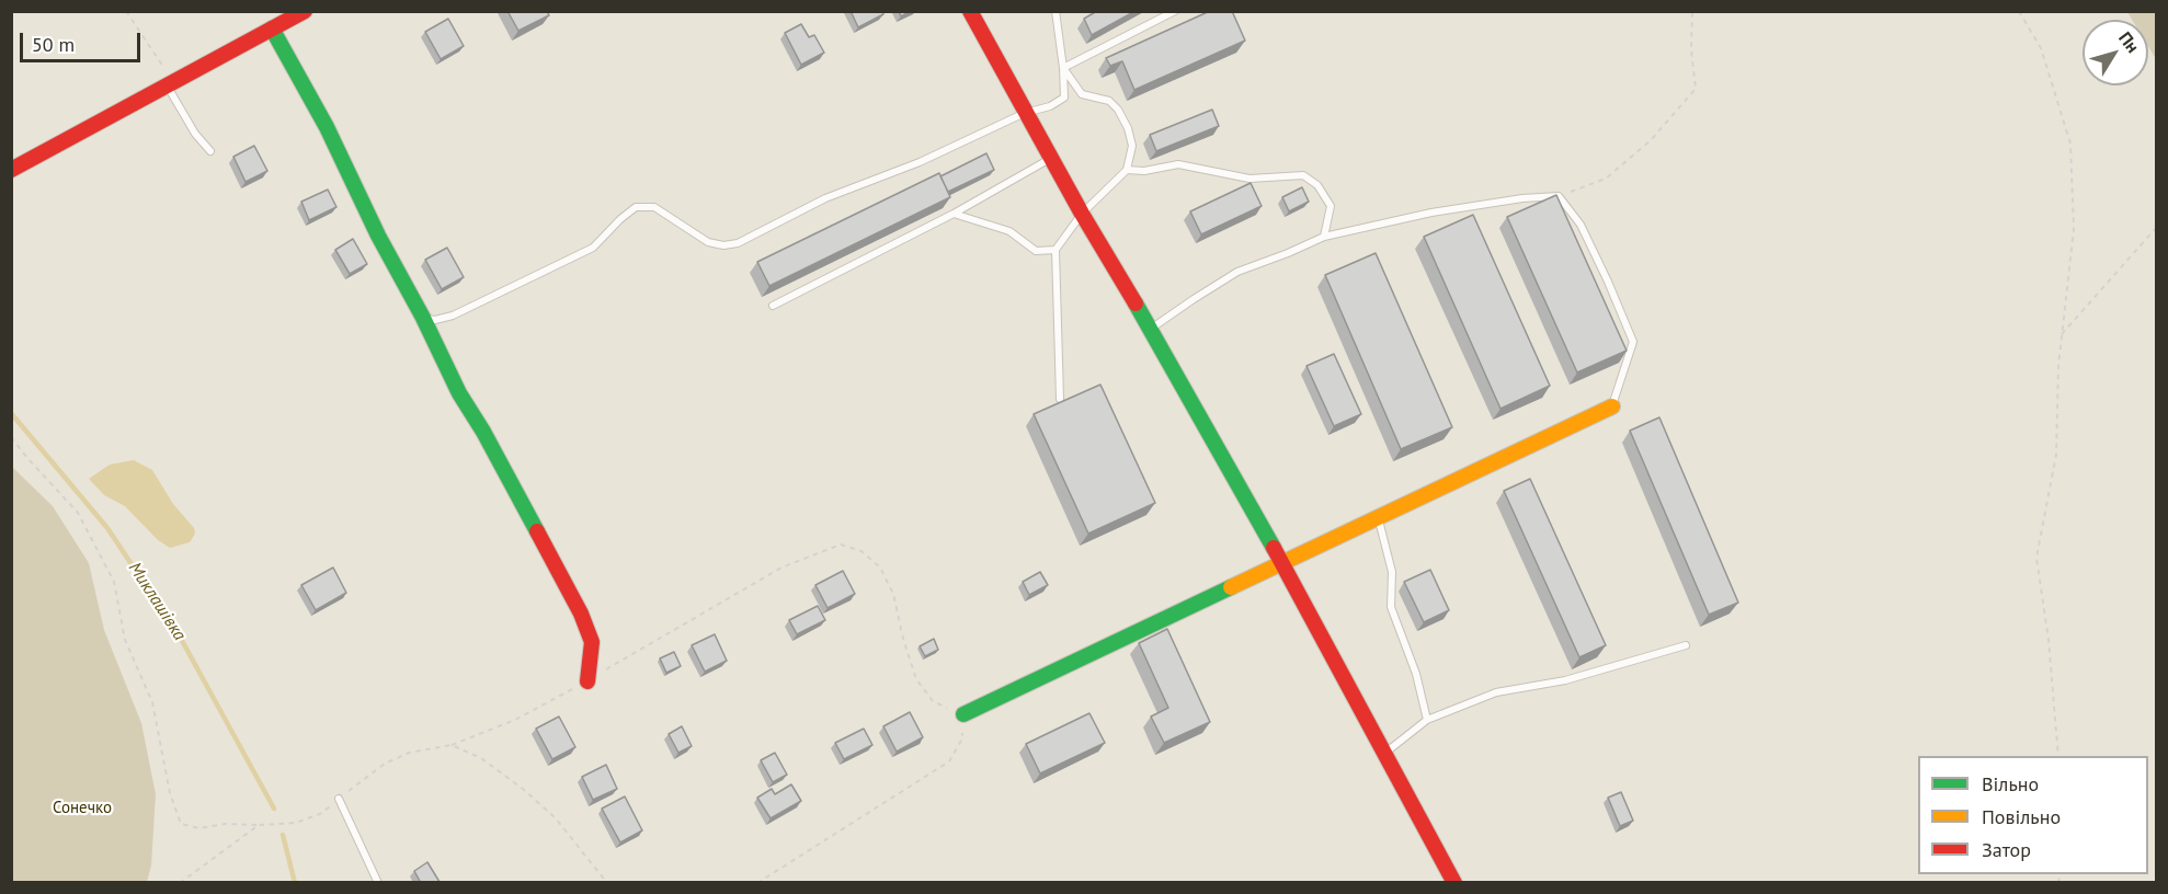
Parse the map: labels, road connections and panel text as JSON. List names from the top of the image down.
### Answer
{
  "water": ["Миклашівка"],
  "parks": ["Сонечко"],
  "legend": ["Вільно", "Повільно", "Затор"],
  "scale_bar": "50 m",
  "north": "top right"
}
